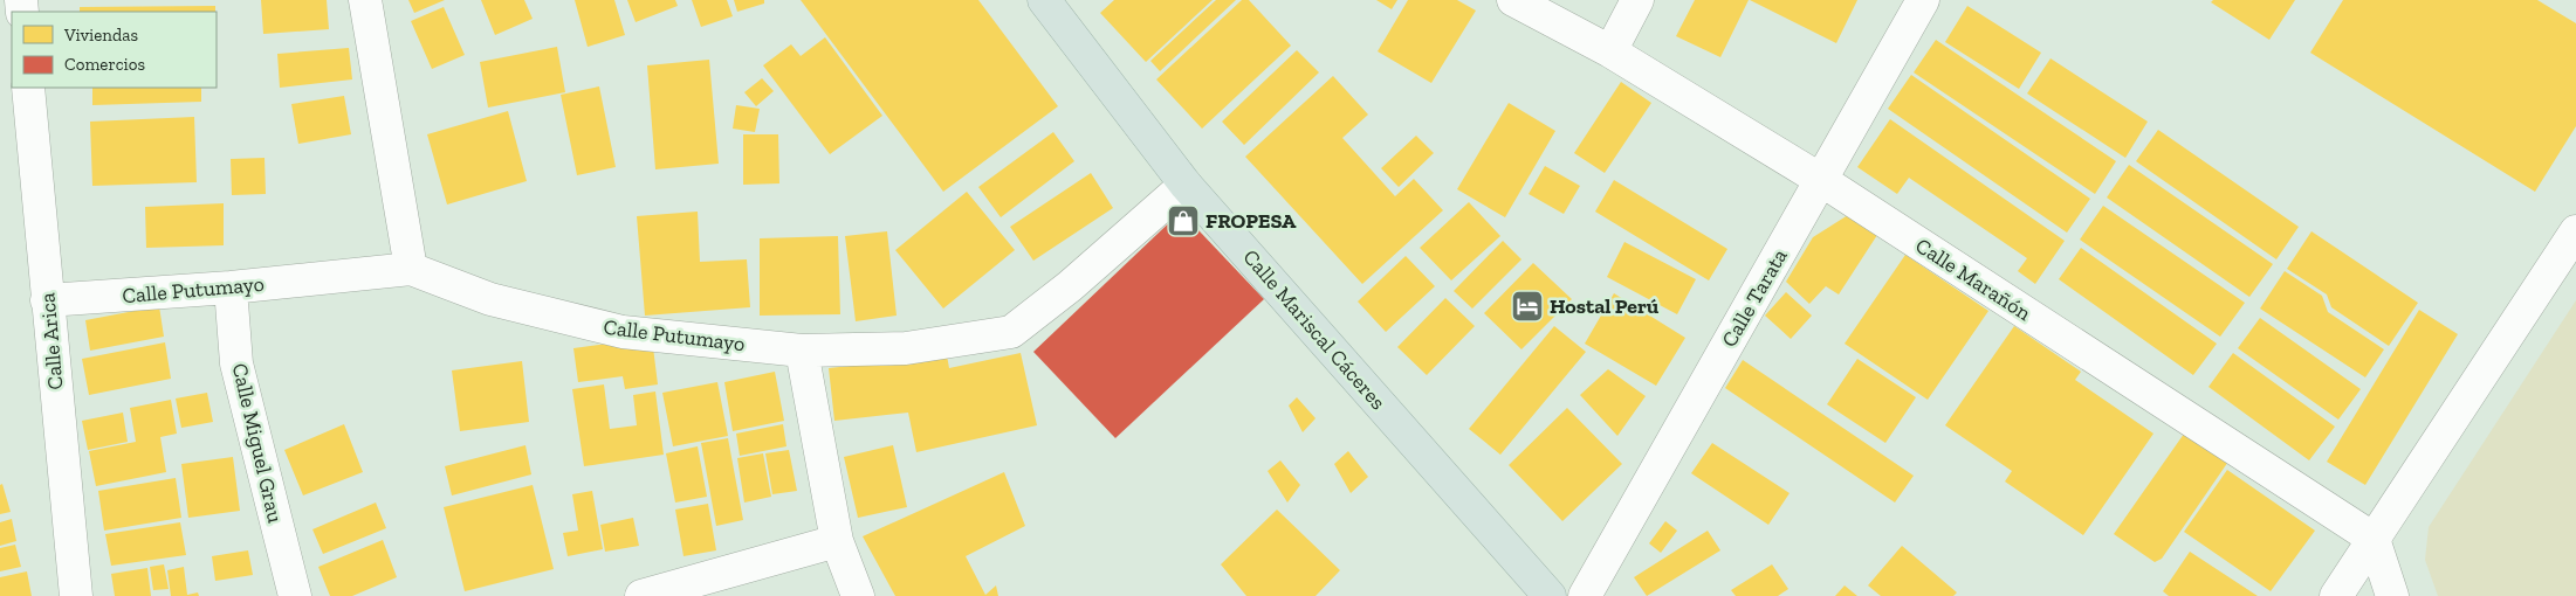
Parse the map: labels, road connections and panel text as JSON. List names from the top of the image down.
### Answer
{
  "streets": {
    "highway": ["Calle Mariscal Cáceres"],
    "street": [
      "Calle Marañón",
      "Calle Putumayo",
      "Calle Tarata",
      "Calle Arica",
      "Calle Miguel Grau"
    ]
  },
  "crossings": [
    ["Calle Marañón", "Calle Tarata"],
    ["Calle Putumayo", "Calle Mariscal Cáceres"],
    ["Calle Putumayo", "Calle Arica"],
    ["Calle Putumayo", "Calle Miguel Grau"]
  ],
  "places": {
    "shop": ["FROPESA"],
    "hotel": ["Hostal Perú"]
  },
  "legend": ["Viviendas", "Comercios"]
}
